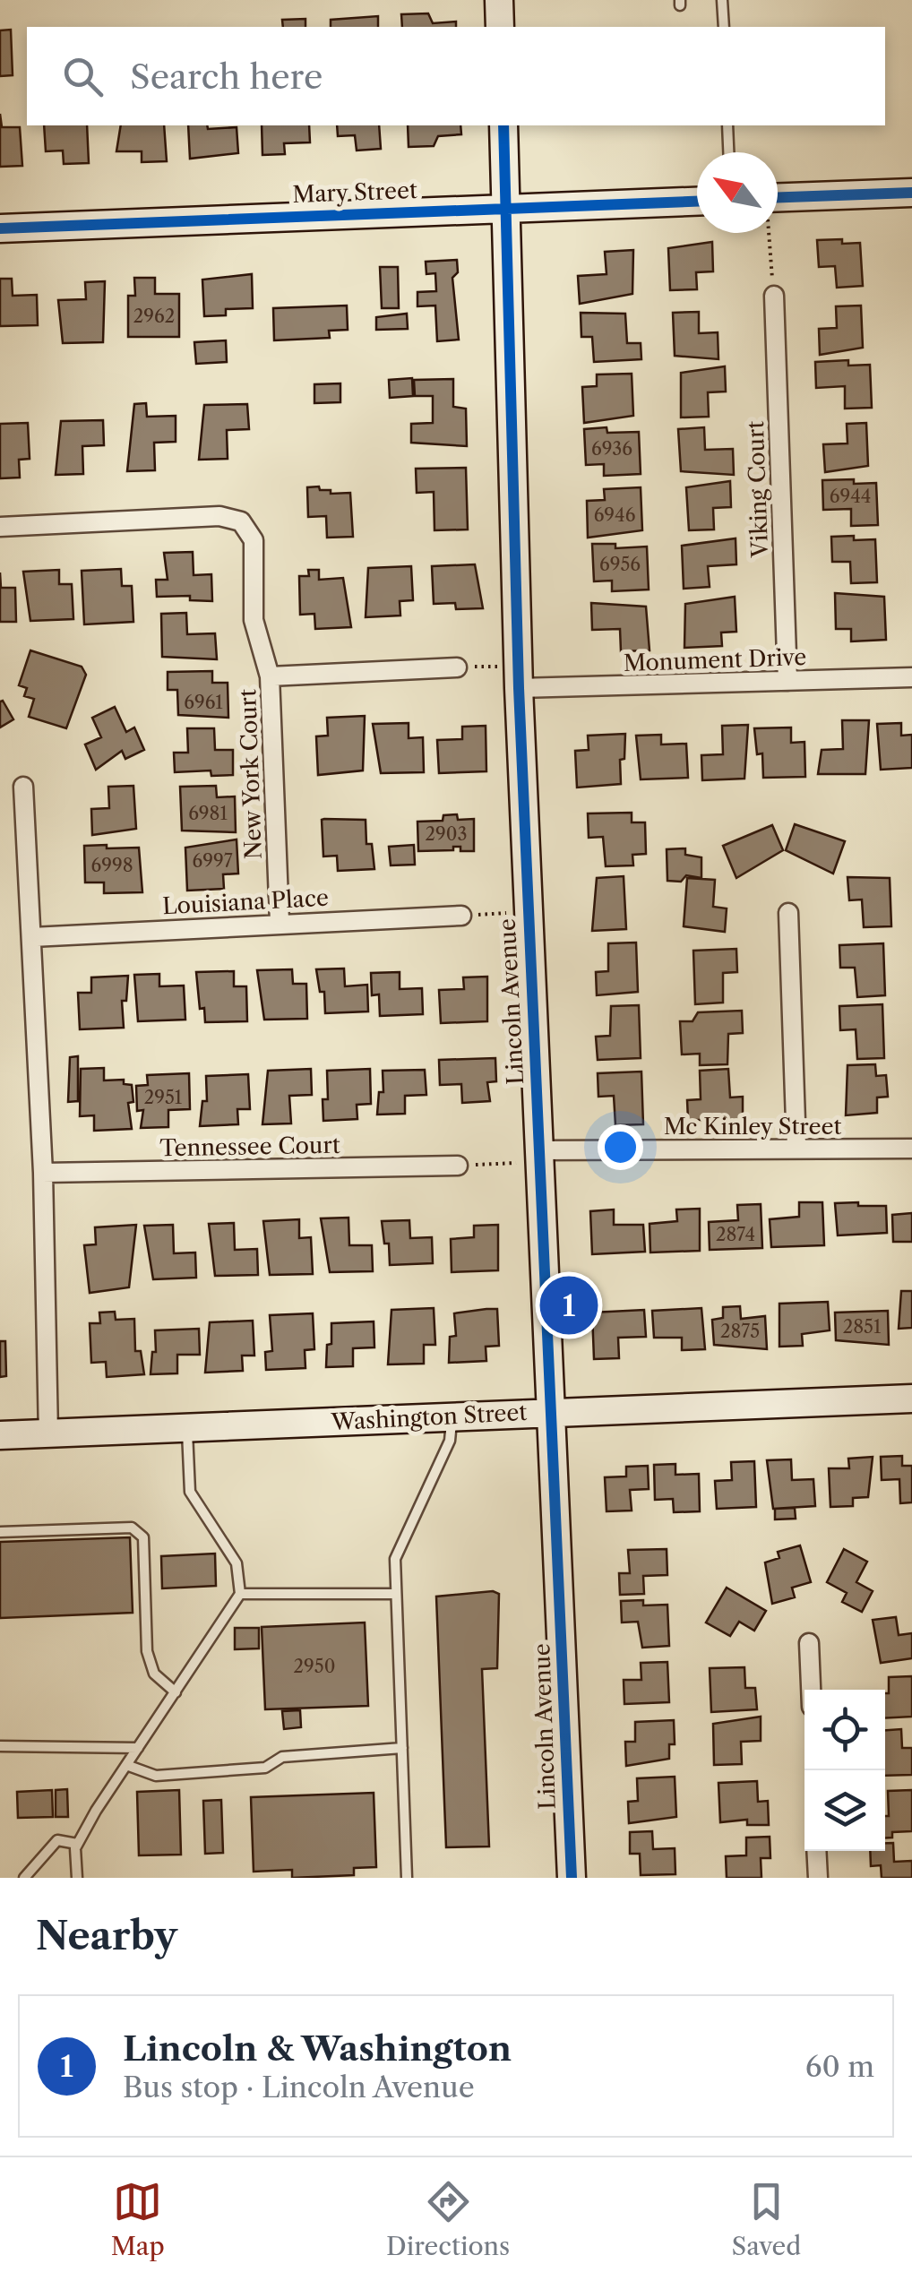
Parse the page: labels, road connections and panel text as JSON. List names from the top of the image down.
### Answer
{
  "streets": {
    "street": [
      "Mary Street",
      "Viking Court",
      "Monument Drive",
      "New York Court",
      "Louisiana Place",
      "Lincoln Avenue",
      "Mc Kinley Street",
      "Tennessee Court",
      "Washington Street"
    ]
  },
  "crossings": [
    ["Mary Street", "Lincoln Avenue"],
    ["Viking Court", "Monument Drive"],
    ["Monument Drive", "Lincoln Avenue"],
    ["New York Court", "Louisiana Place"],
    ["Lincoln Avenue", "Mc Kinley Street"],
    ["Lincoln Avenue", "Washington Street"]
  ],
  "house_numbers": [
    "2962",
    "6936",
    "6944",
    "6946",
    "6956",
    "6961",
    "6981",
    "2903",
    "6997",
    "6998",
    "2951",
    "2874",
    "2851",
    "2875",
    "2950"
  ],
  "north": "top left",
  "page": {
    "search": "Search here",
    "pins": "1",
    "heading": "Nearby",
    "list": [
      {
        "mark": "1",
        "name": "Lincoln & Washington",
        "note": "Bus stop · Lincoln Avenue",
        "value": "60 m"
      }
    ],
    "nav": ["Map", "Directions", "Saved"]
  }
}
